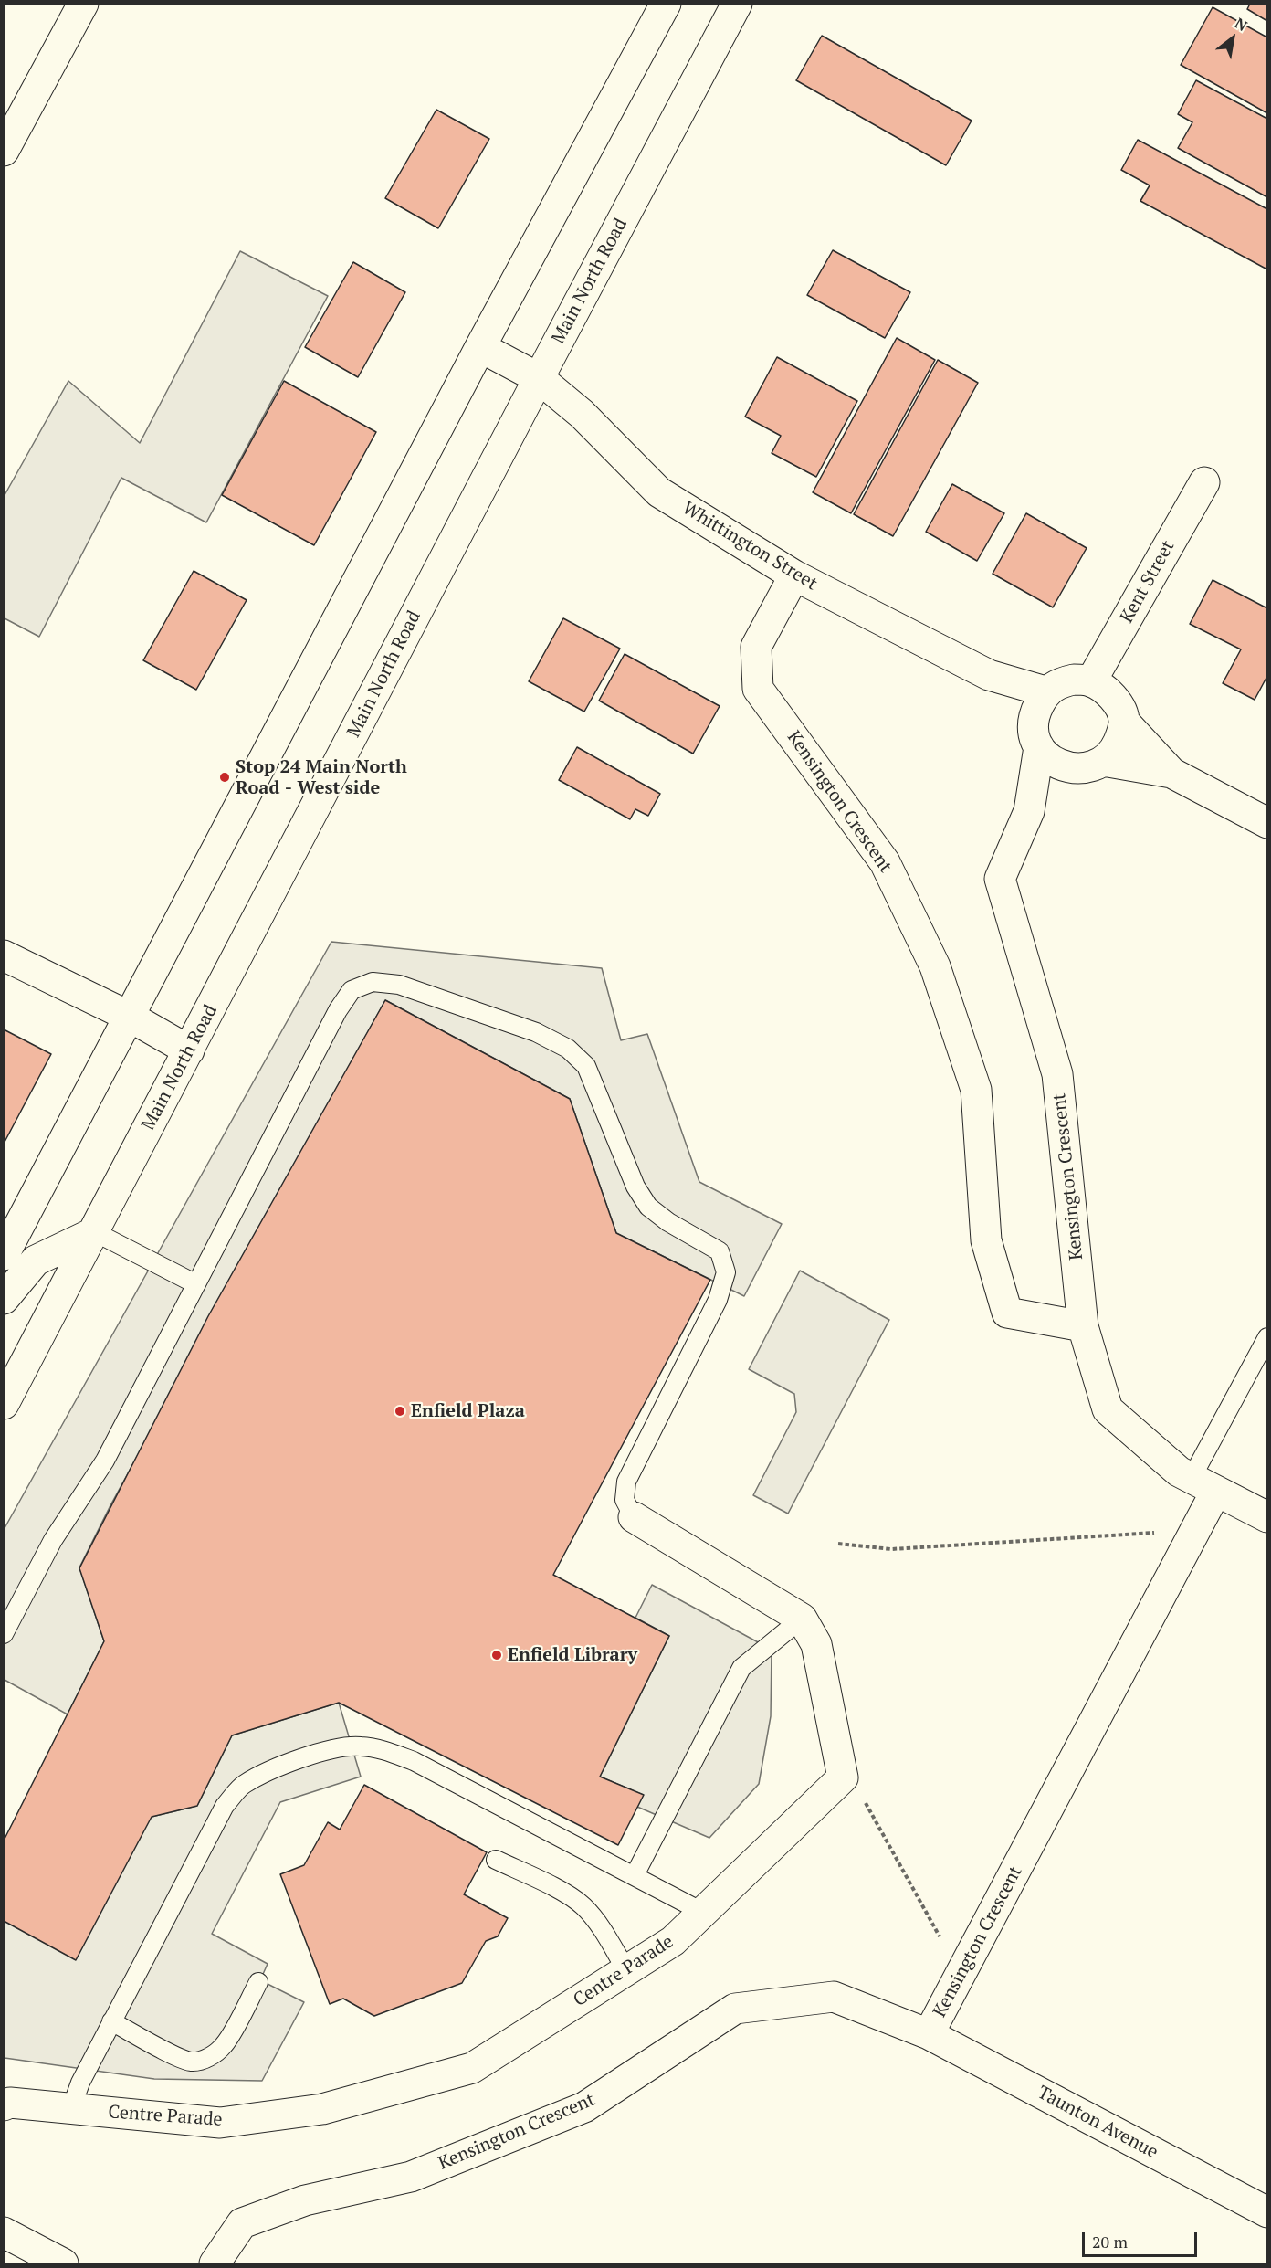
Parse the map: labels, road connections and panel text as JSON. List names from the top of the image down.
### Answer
{
  "streets": {
    "main road": [
      "Main North Road",
      "Whittington Street",
      "Kent Street",
      "Kensington Crescent",
      "Centre Parade",
      "Taunton Avenue"
    ]
  },
  "crossings": [
    ["Main North Road", "Whittington Street"],
    ["Whittington Street", "Kent Street"],
    ["Whittington Street", "Kensington Crescent"],
    ["Kent Street", "Kensington Crescent"],
    ["Kensington Crescent", "Taunton Avenue"]
  ],
  "places": ["Stop 24 Main North Road - West side", "Enfield Plaza", "Enfield Library"],
  "scale_bar": "20 m",
  "north": "top right"
}
